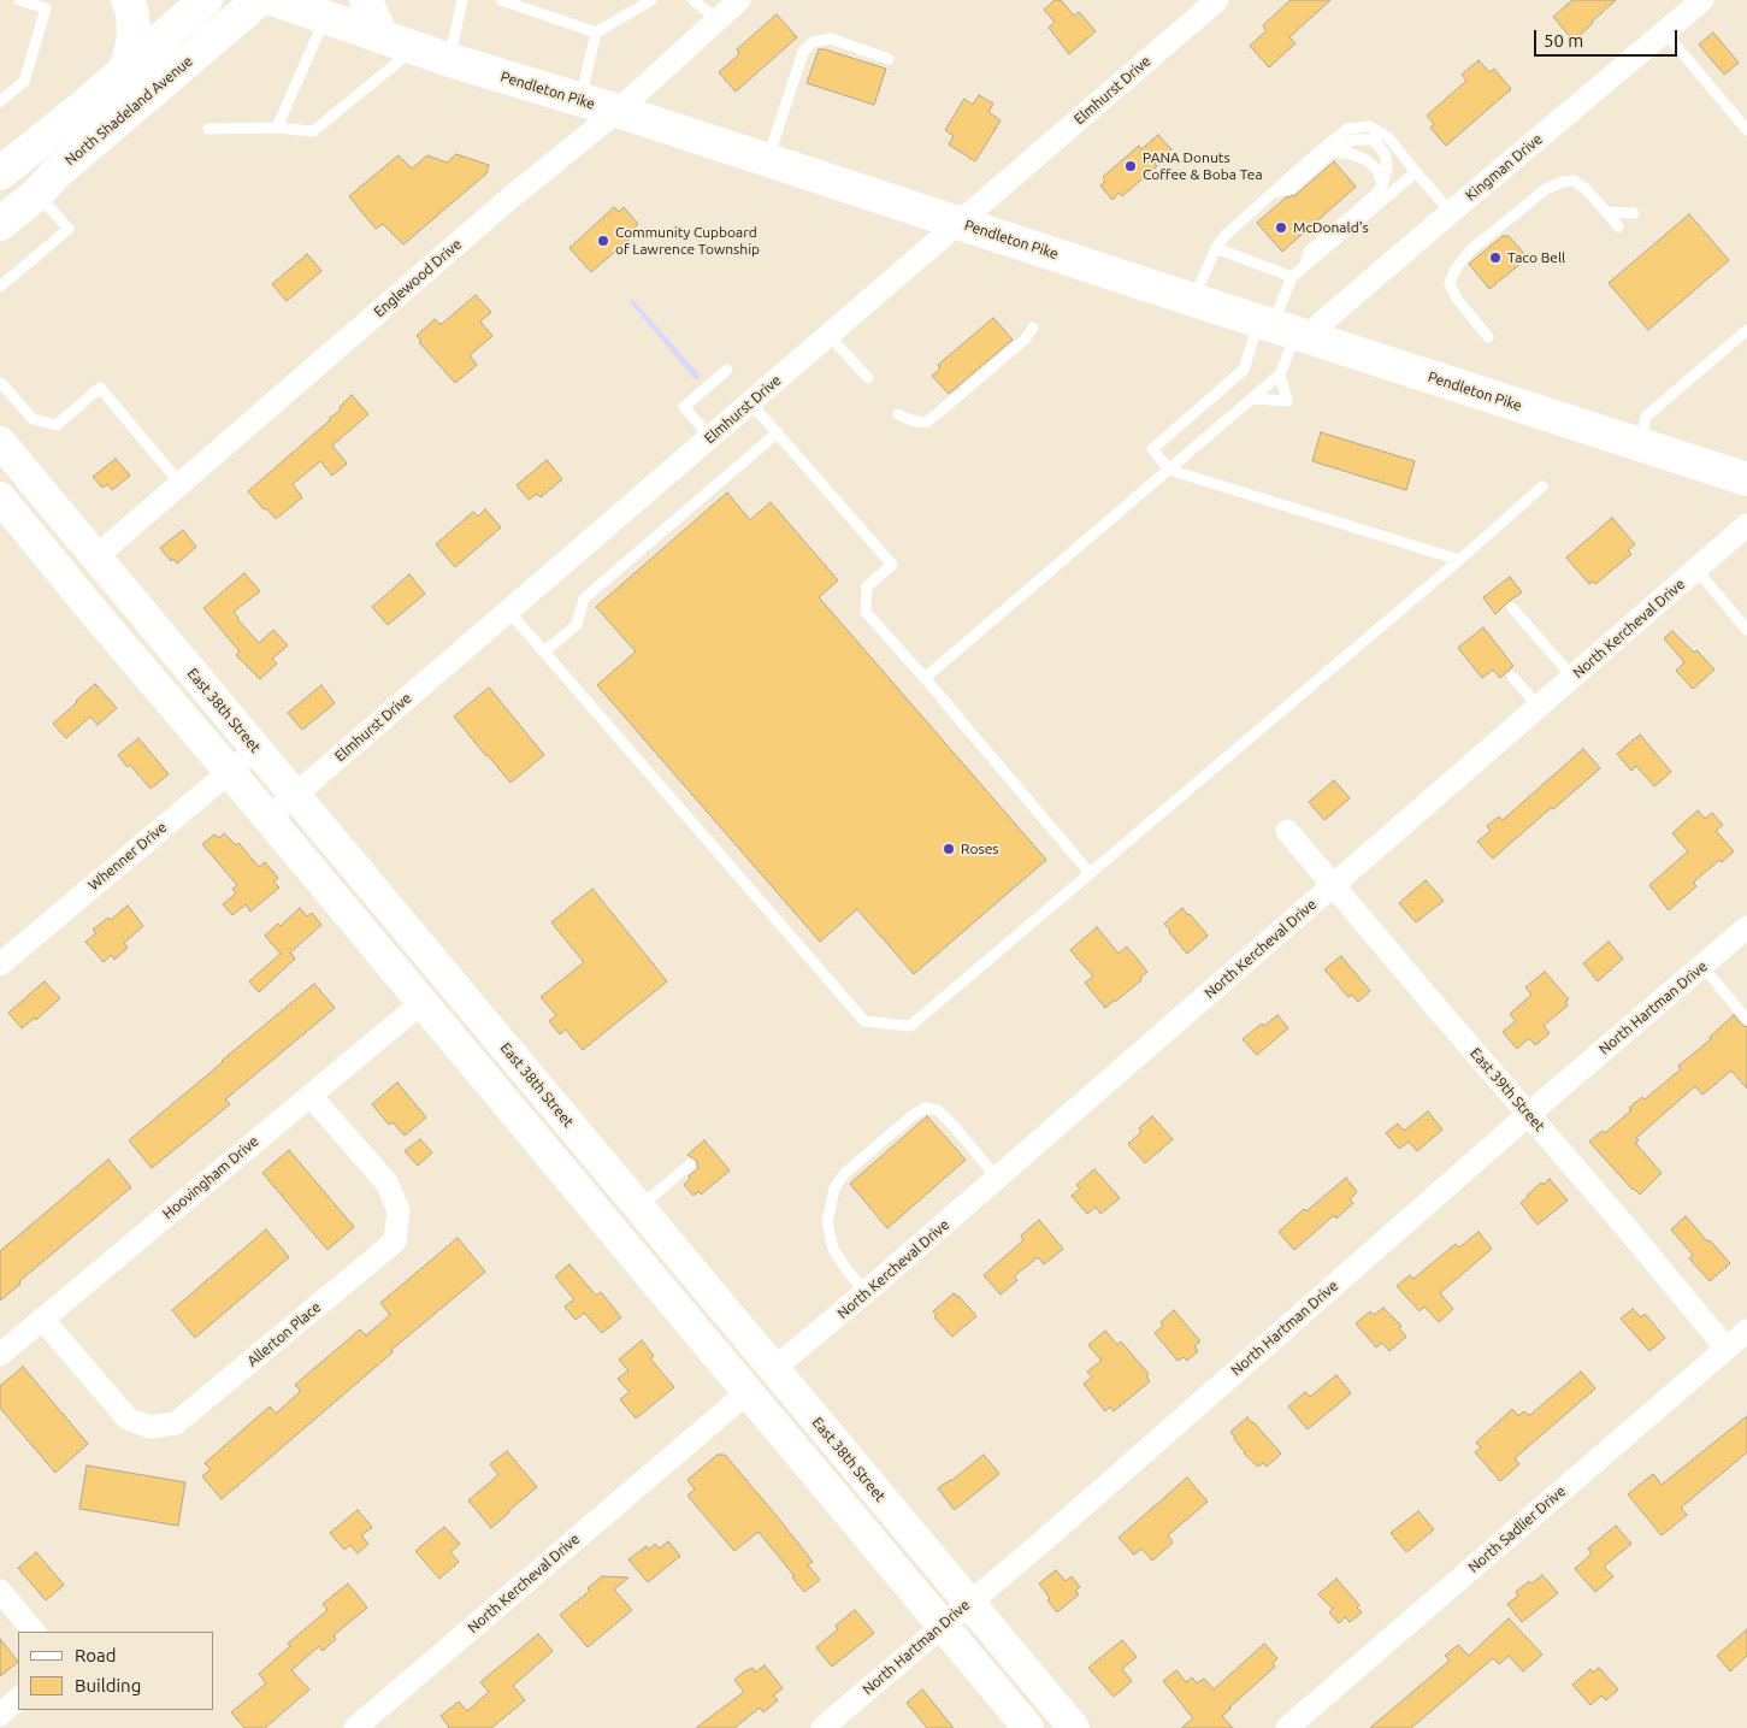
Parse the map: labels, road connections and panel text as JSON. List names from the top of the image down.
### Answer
{
  "streets": {
    "main road": ["Pendleton Pike", "North Shadeland Avenue", "East 38th Street"],
    "street": [
      "Elmhurst Drive",
      "Kingman Drive",
      "Englewood Drive",
      "North Kercheval Drive",
      "Whenner Drive",
      "North Hartman Drive",
      "East 39th Street",
      "Hoovingham Drive",
      "Allerton Place",
      "North Sadlier Drive"
    ]
  },
  "crossings": [
    ["Pendleton Pike", "Elmhurst Drive"],
    ["Pendleton Pike", "Kingman Drive"],
    ["Pendleton Pike", "Englewood Drive"],
    ["Elmhurst Drive", "East 38th Street"],
    ["Englewood Drive", "East 38th Street"],
    ["North Kercheval Drive", "East 38th Street"],
    ["North Kercheval Drive", "East 39th Street"],
    ["East 38th Street", "Whenner Drive"],
    ["East 38th Street", "North Hartman Drive"],
    ["North Hartman Drive", "East 39th Street"],
    ["East 39th Street", "North Sadlier Drive"],
    ["Hoovingham Drive", "Allerton Place"]
  ],
  "places": [
    "PANA Donuts Coffee & Boba Tea",
    "McDonald's",
    "Community Cupboard of Lawrence Township",
    "Taco Bell",
    "Roses"
  ],
  "legend": ["Road", "Building"],
  "scale_bar": "50 m"
}
